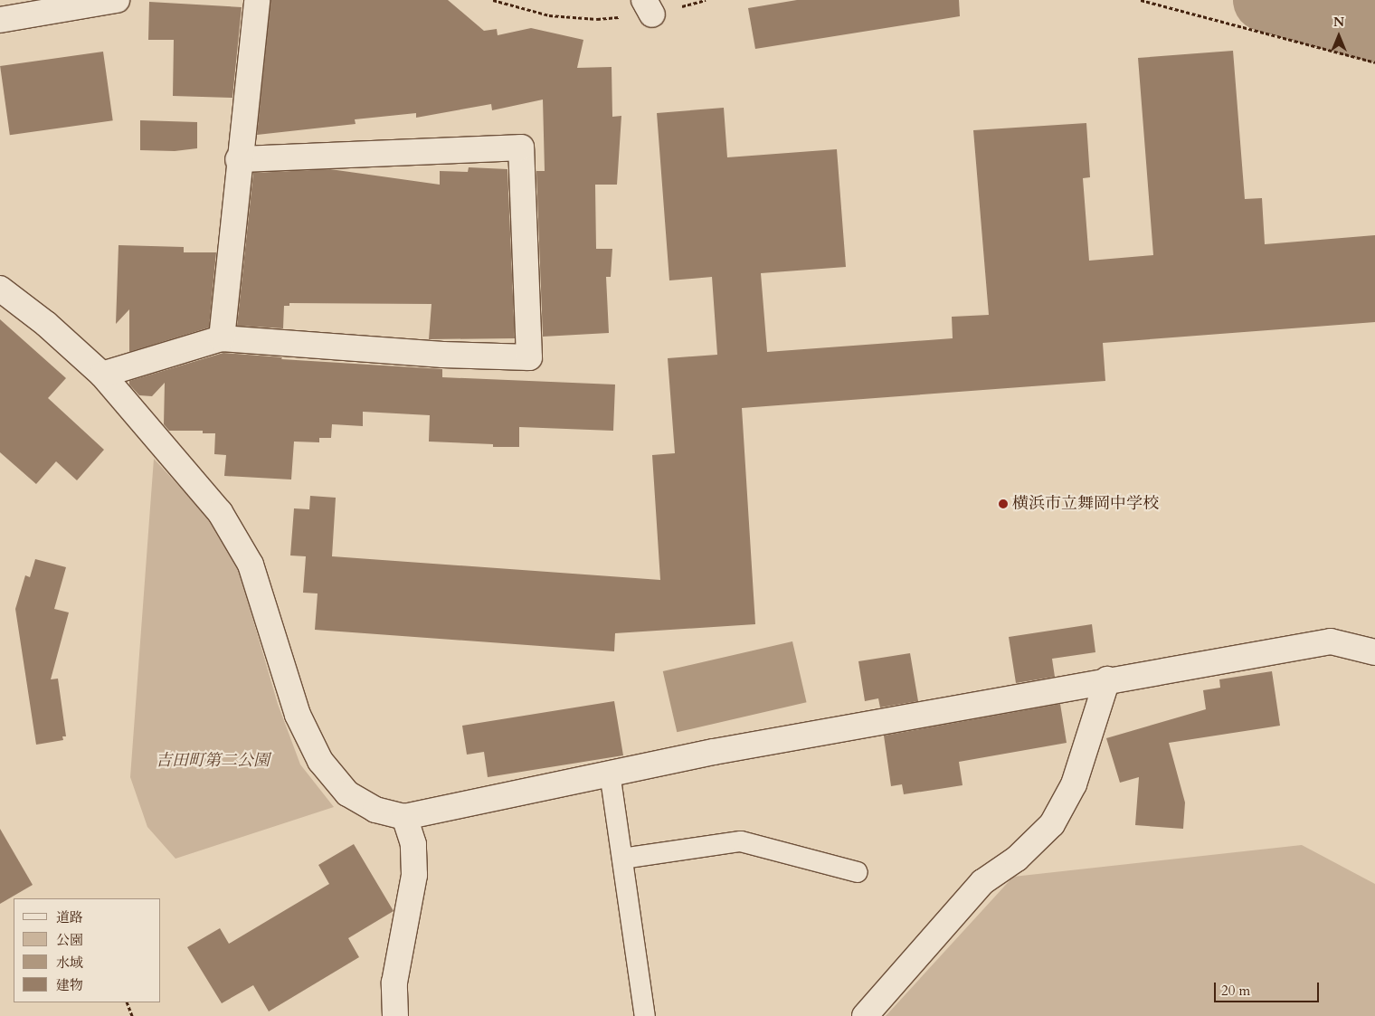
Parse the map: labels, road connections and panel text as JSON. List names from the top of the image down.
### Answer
{
  "parks": ["吉田町第二公園"],
  "places": ["横浜市立舞岡中学校"],
  "legend": [
    "道路",
    "公園",
    "水域",
    "建物"
  ],
  "scale_bar": "20 m",
  "north": "top"
}
